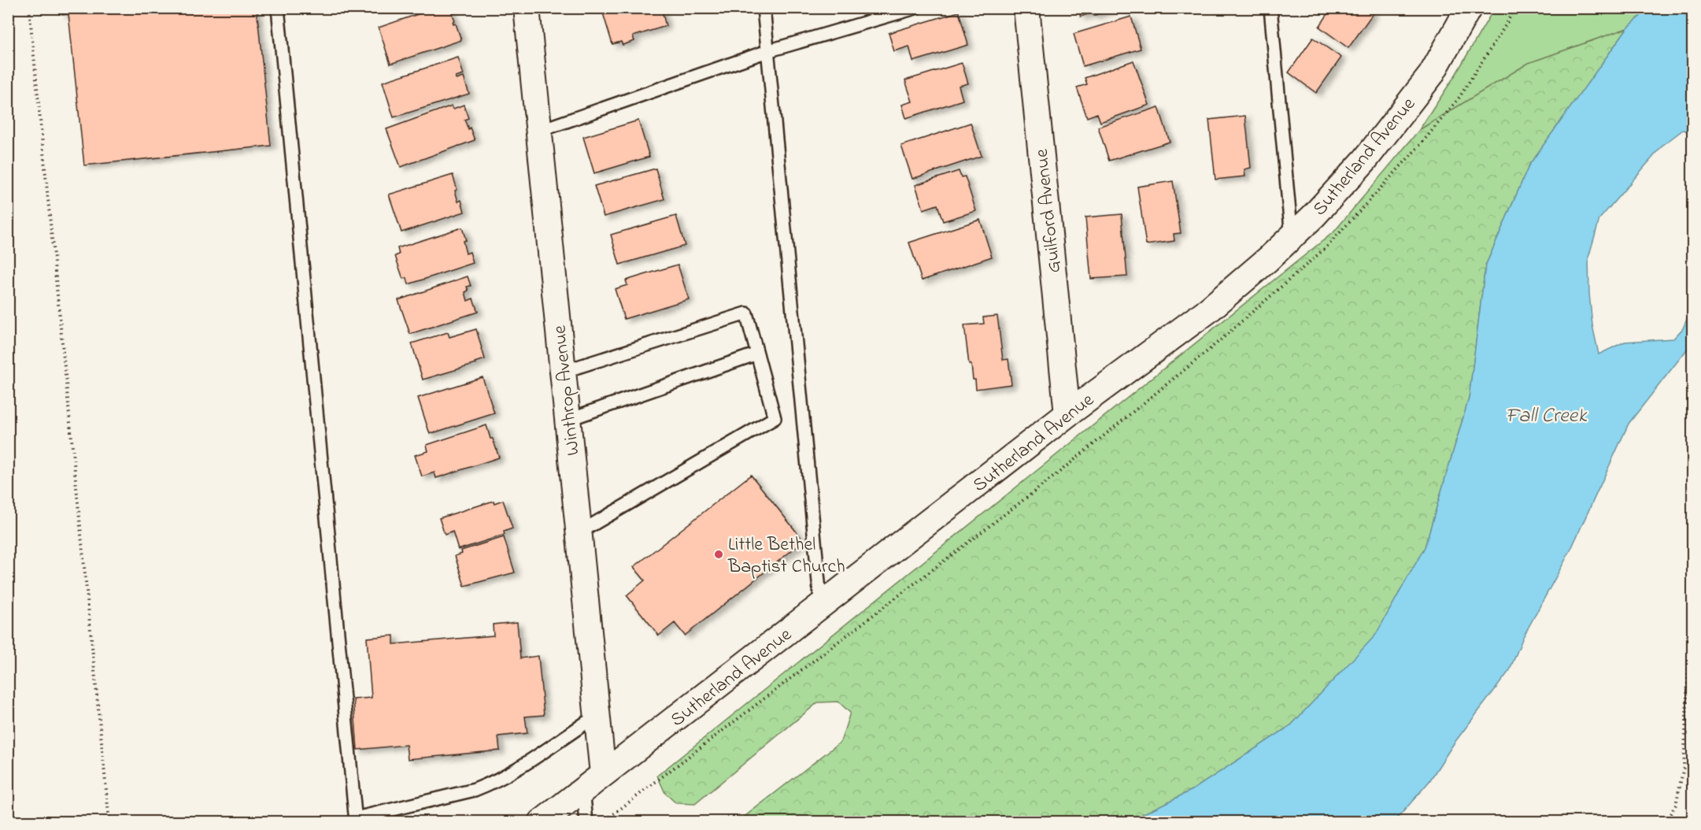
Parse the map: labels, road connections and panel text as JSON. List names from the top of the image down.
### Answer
{
  "streets": {
    "street": ["Sutherland Avenue", "Guilford Avenue", "Winthrop Avenue"]
  },
  "crossings": [
    ["Sutherland Avenue", "Guilford Avenue"],
    ["Sutherland Avenue", "Winthrop Avenue"]
  ],
  "water": ["Fall Creek"],
  "places": ["Little Bethel Baptist Church"]
}
